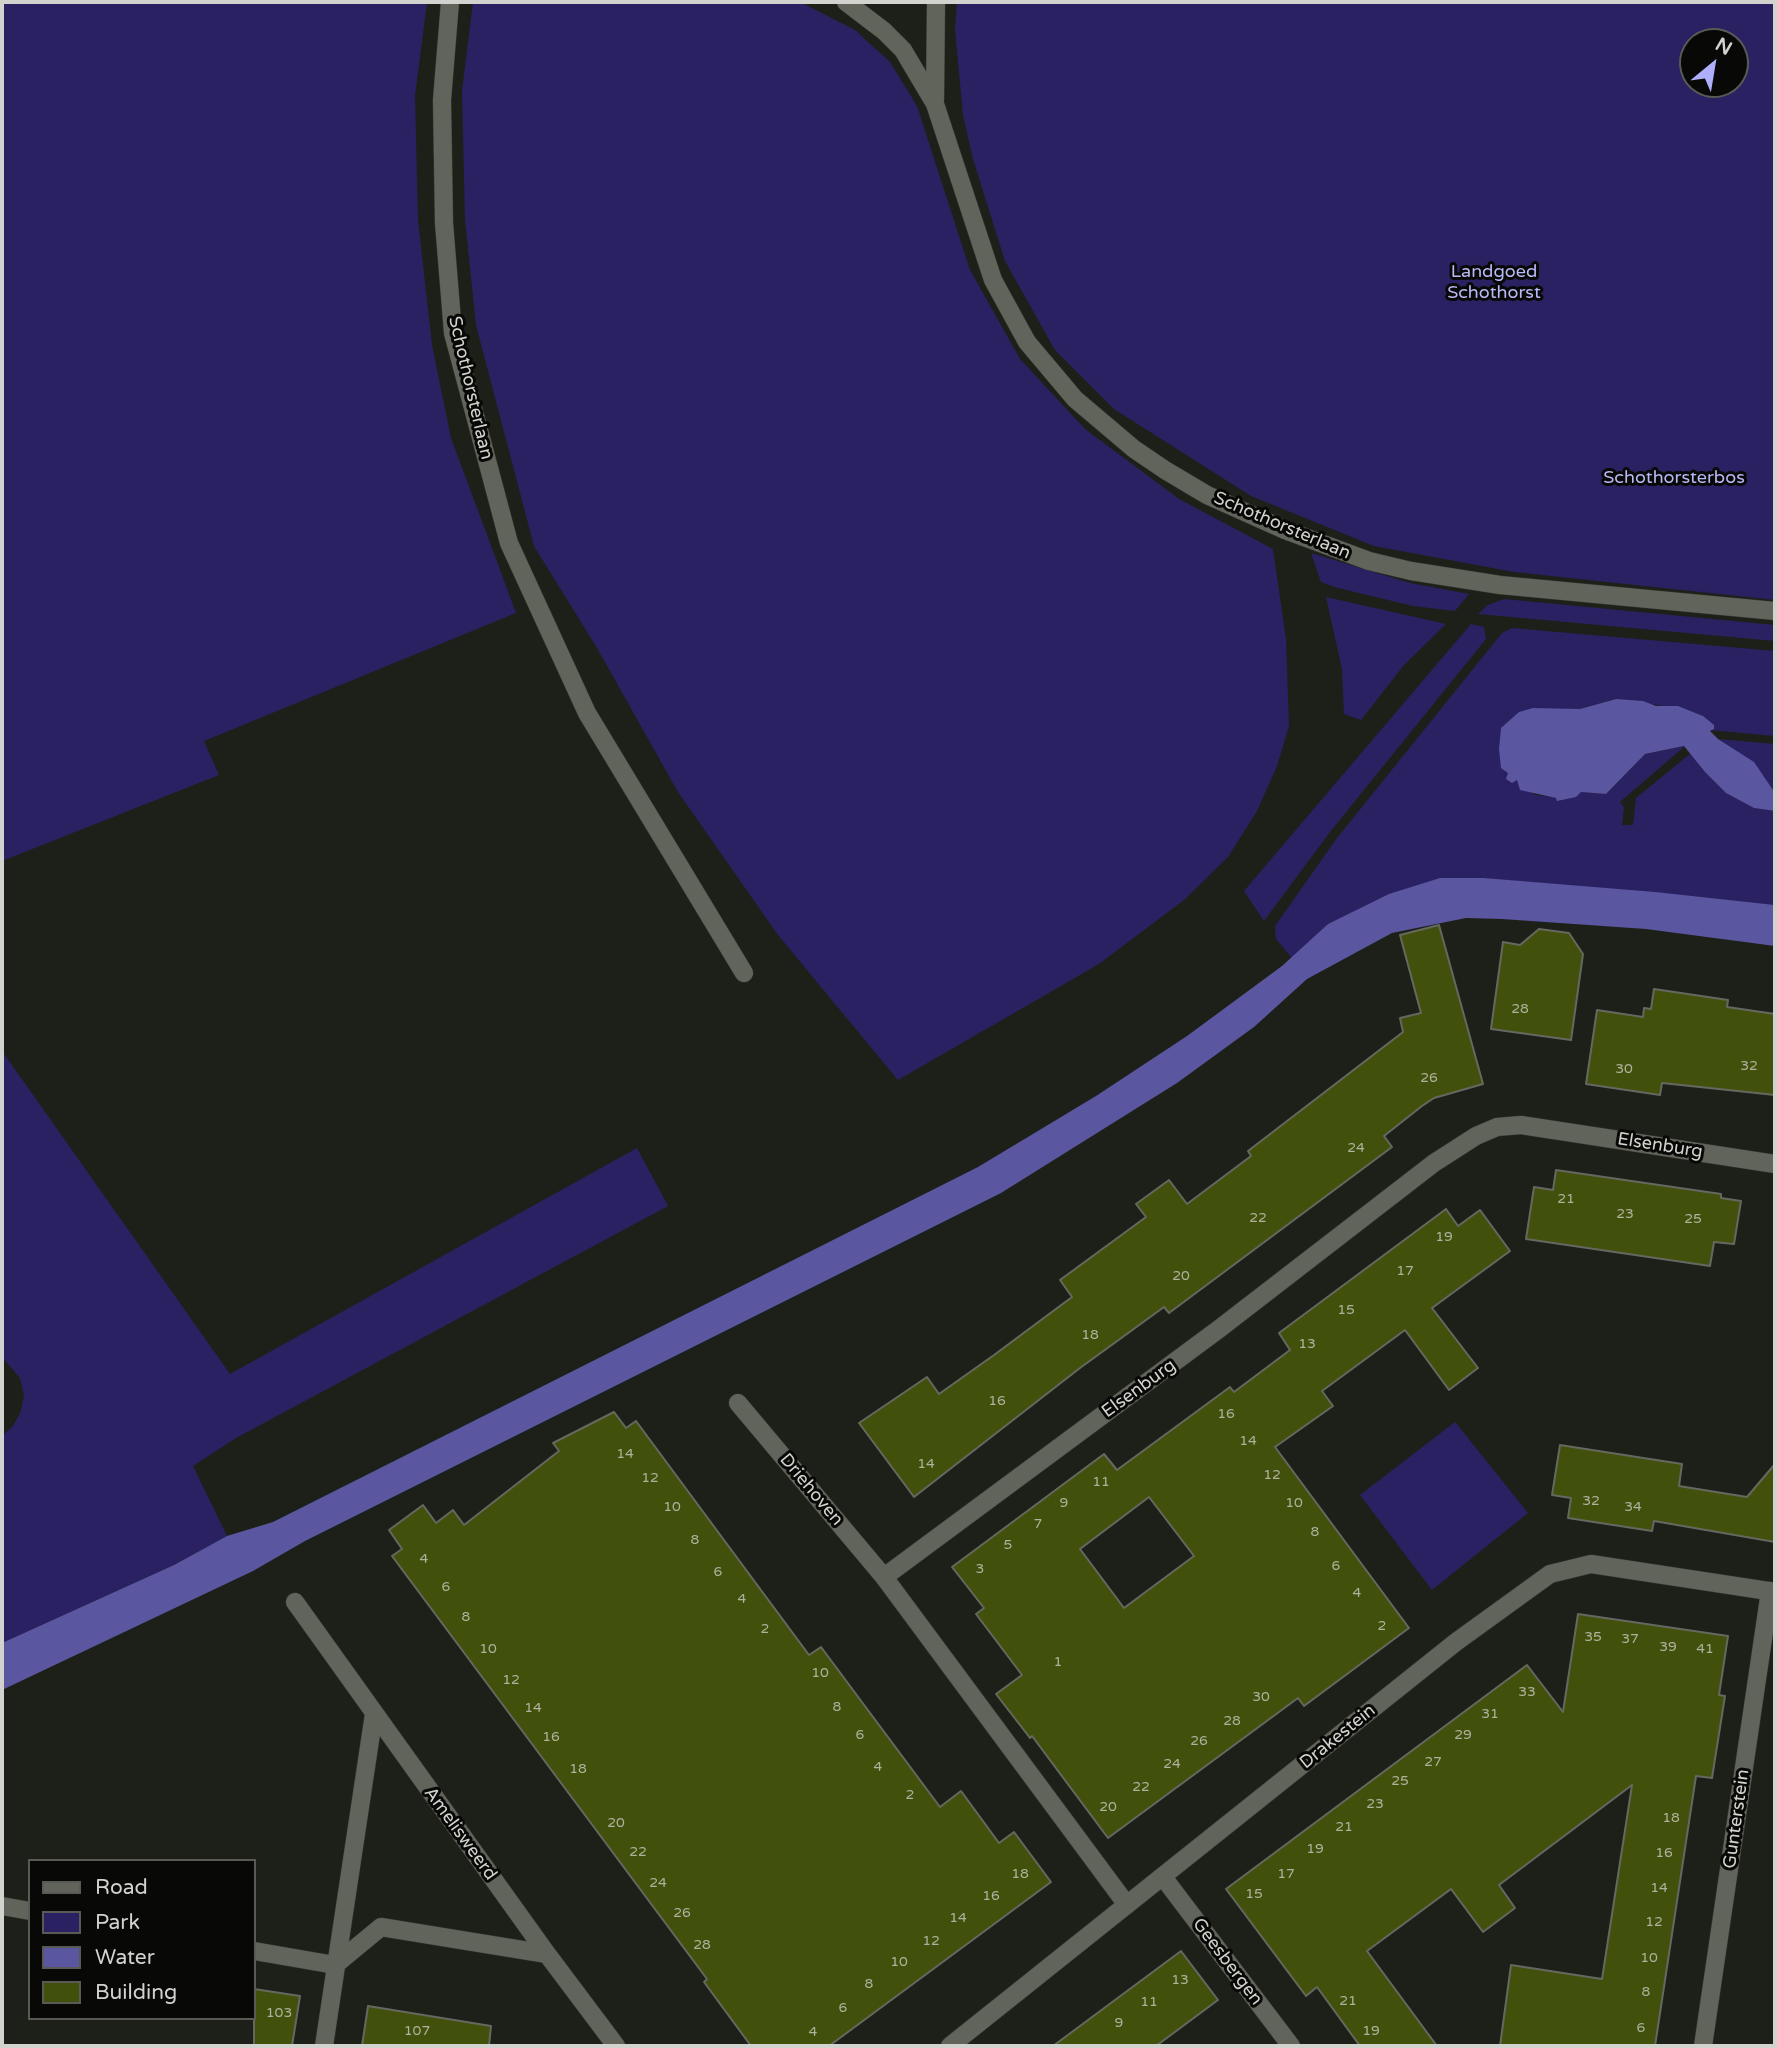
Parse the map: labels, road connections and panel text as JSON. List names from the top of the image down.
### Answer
{
  "streets": {
    "street": [
      "Schothorsterlaan",
      "Elsenburg",
      "Driehoven",
      "Drakestein",
      "Gunterstein",
      "Amelisweerd",
      "Geesbergen"
    ]
  },
  "crossings": [
    ["Elsenburg", "Driehoven"],
    ["Drakestein", "Gunterstein"],
    ["Drakestein", "Geesbergen"]
  ],
  "parks": ["Landgoed Schothorst", "Schothorsterbos"],
  "house_numbers": [
    "28",
    "32",
    "30",
    "26",
    "24",
    "21",
    "23",
    "22",
    "25",
    "19",
    "17",
    "20",
    "15",
    "18",
    "13",
    "16",
    "16",
    "14",
    "14",
    "14",
    "12",
    "12",
    "11",
    "32",
    "9",
    "10",
    "10",
    "34",
    "7",
    "8",
    "8",
    "5",
    "4",
    "6",
    "3",
    "6",
    "6",
    "4",
    "4",
    "8",
    "2",
    "2",
    "35",
    "37",
    "39",
    "10",
    "41",
    "1",
    "10",
    "12",
    "33",
    "30",
    "8",
    "14",
    "31",
    "28",
    "6",
    "29",
    "16",
    "26",
    "27",
    "24",
    "4",
    "18",
    "25",
    "22",
    "2",
    "23",
    "20",
    "18",
    "20",
    "21",
    "19",
    "22",
    "16",
    "18",
    "17",
    "24",
    "14",
    "15",
    "16",
    "26",
    "14",
    "12",
    "12",
    "28",
    "10",
    "10",
    "13",
    "8",
    "8",
    "21",
    "11",
    "6",
    "103",
    "9",
    "6",
    "107",
    "19",
    "4"
  ],
  "legend": [
    "Road",
    "Park",
    "Water",
    "Building"
  ],
  "north": "top right"
}
